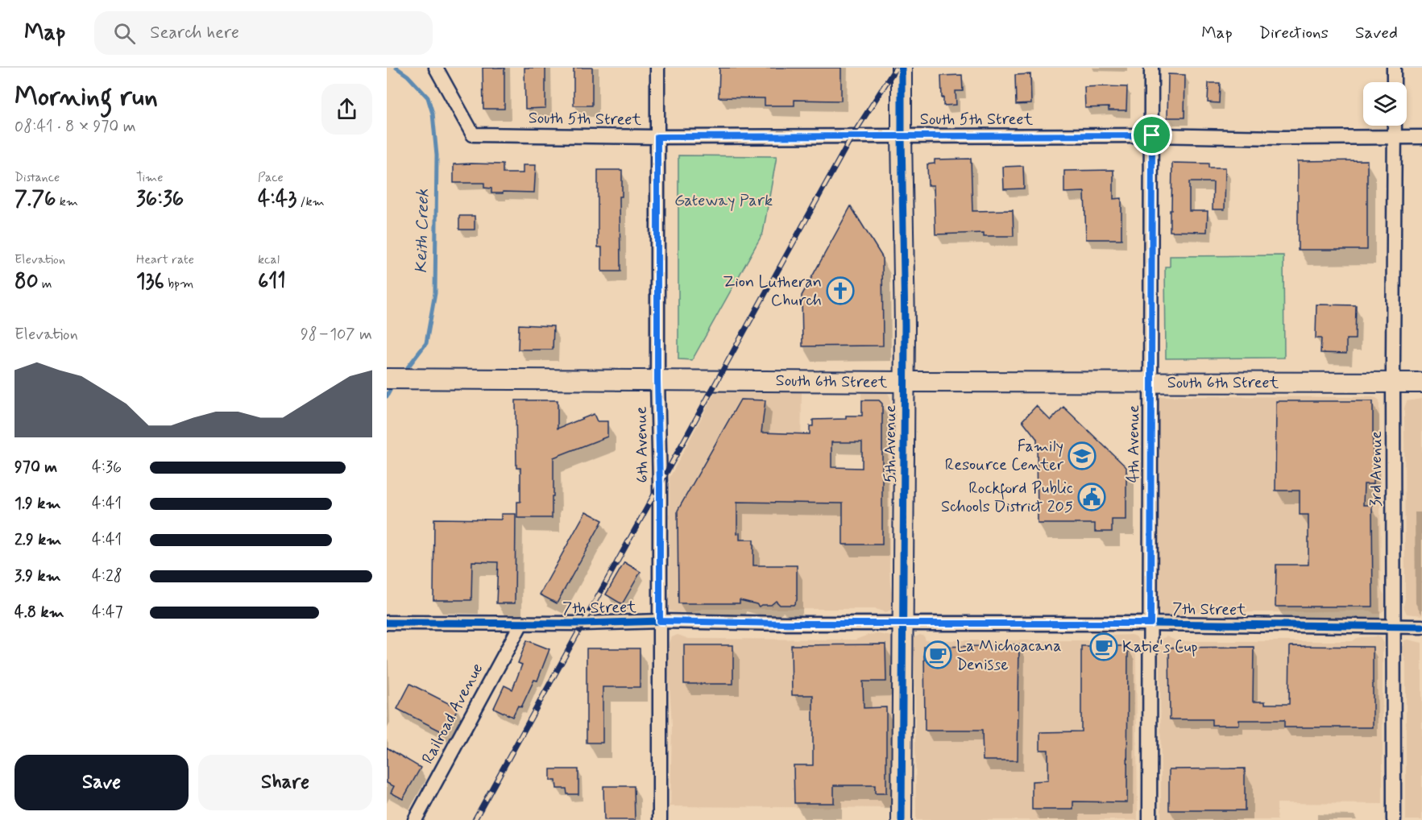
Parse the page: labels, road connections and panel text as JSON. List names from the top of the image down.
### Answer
{
  "streets": {
    "street": [
      "South 5th Street",
      "South 6th Street",
      "5th Avenue",
      "4th Avenue",
      "6th Avenue",
      "3rd Avenue",
      "7th Street",
      "Railroad Avenue"
    ]
  },
  "crossings": [
    ["South 5th Street", "5th Avenue"],
    ["South 5th Street", "4th Avenue"],
    ["South 5th Street", "6th Avenue"],
    ["South 5th Street", "3rd Avenue"],
    ["South 6th Street", "5th Avenue"],
    ["South 6th Street", "4th Avenue"],
    ["South 6th Street", "6th Avenue"],
    ["South 6th Street", "3rd Avenue"],
    ["5th Avenue", "7th Street"],
    ["4th Avenue", "7th Street"],
    ["6th Avenue", "7th Street"],
    ["3rd Avenue", "7th Street"],
    ["7th Street", "Railroad Avenue"]
  ],
  "water": ["Keith Creek"],
  "parks": ["Gateway Park"],
  "places": {
    "church": ["Zion Lutheran Church"],
    "school or university": ["Family Resource Center"],
    "public building": ["Rockford Public Schools District 205"],
    "cafe": ["Katie's Cup", "La Michoacana Denisse"]
  },
  "page": {
    "header": "Map",
    "search": "Search here",
    "nav": ["Map", "Directions", "Saved"],
    "heading": ["Morning run", "08:41 · 8 × 970 m"],
    "stats": [
      ["Distance", "7.76 km"],
      ["Time", "36:36"],
      ["Pace", "4:43 /km"],
      ["Elevation", "80 m"],
      ["Heart rate", "136 bpm"],
      ["kcal", "611"]
    ],
    "chart": ["Elevation", "98–107 m"],
    "list": [
      {
        "name": "970 m",
        "note": "4:36"
      },
      {
        "name": "1.9 km",
        "note": "4:41"
      },
      {
        "name": "2.9 km",
        "note": "4:41"
      },
      {
        "name": "3.9 km",
        "note": "4:28"
      },
      {
        "name": "4.8 km",
        "note": "4:47"
      }
    ],
    "buttons": ["Save", "Share"]
  }
}
